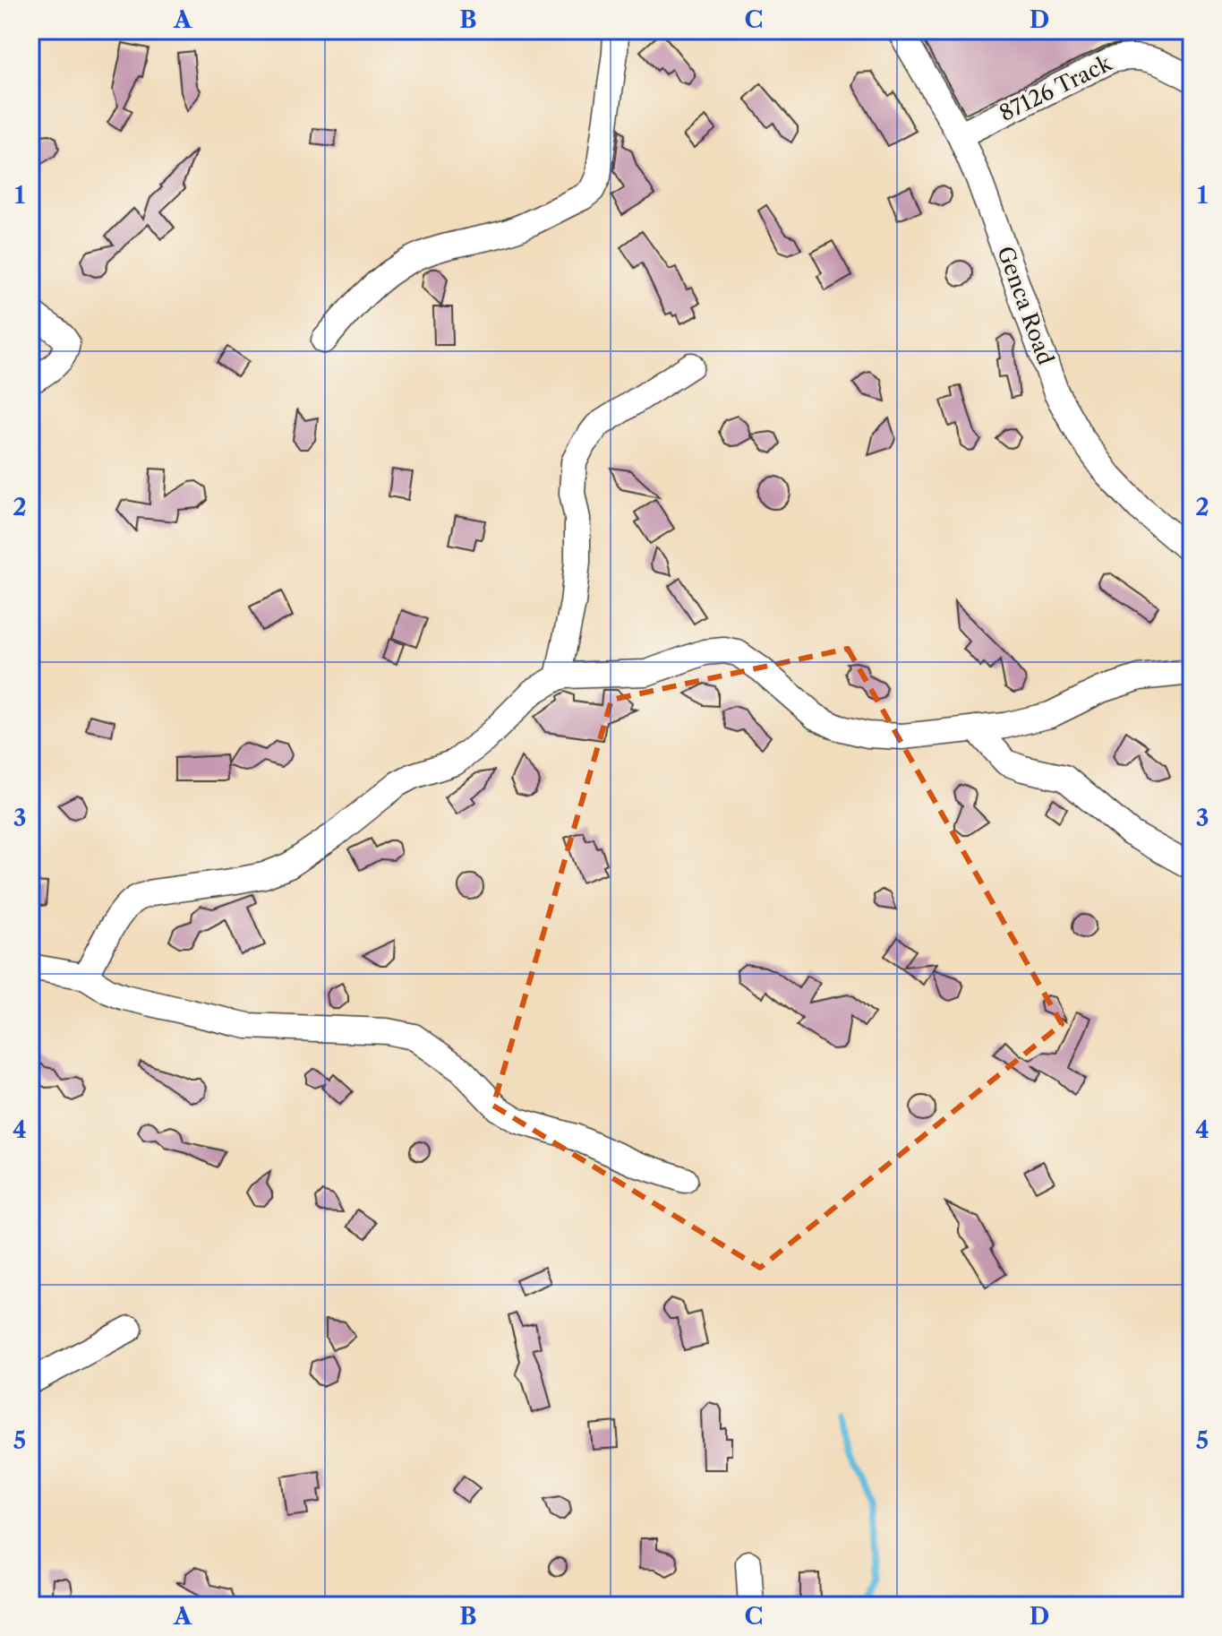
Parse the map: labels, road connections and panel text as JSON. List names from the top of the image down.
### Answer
{
  "streets": {
    "street": ["87126 Track", "Genca Road"]
  },
  "crossings": [
    ["87126 Track", "Genca Road"]
  ],
  "grid": {
    "columns": [
      "A",
      "B",
      "C",
      "D"
    ],
    "rows": [
      "1",
      "2",
      "3",
      "4",
      "5"
    ]
  }
}
